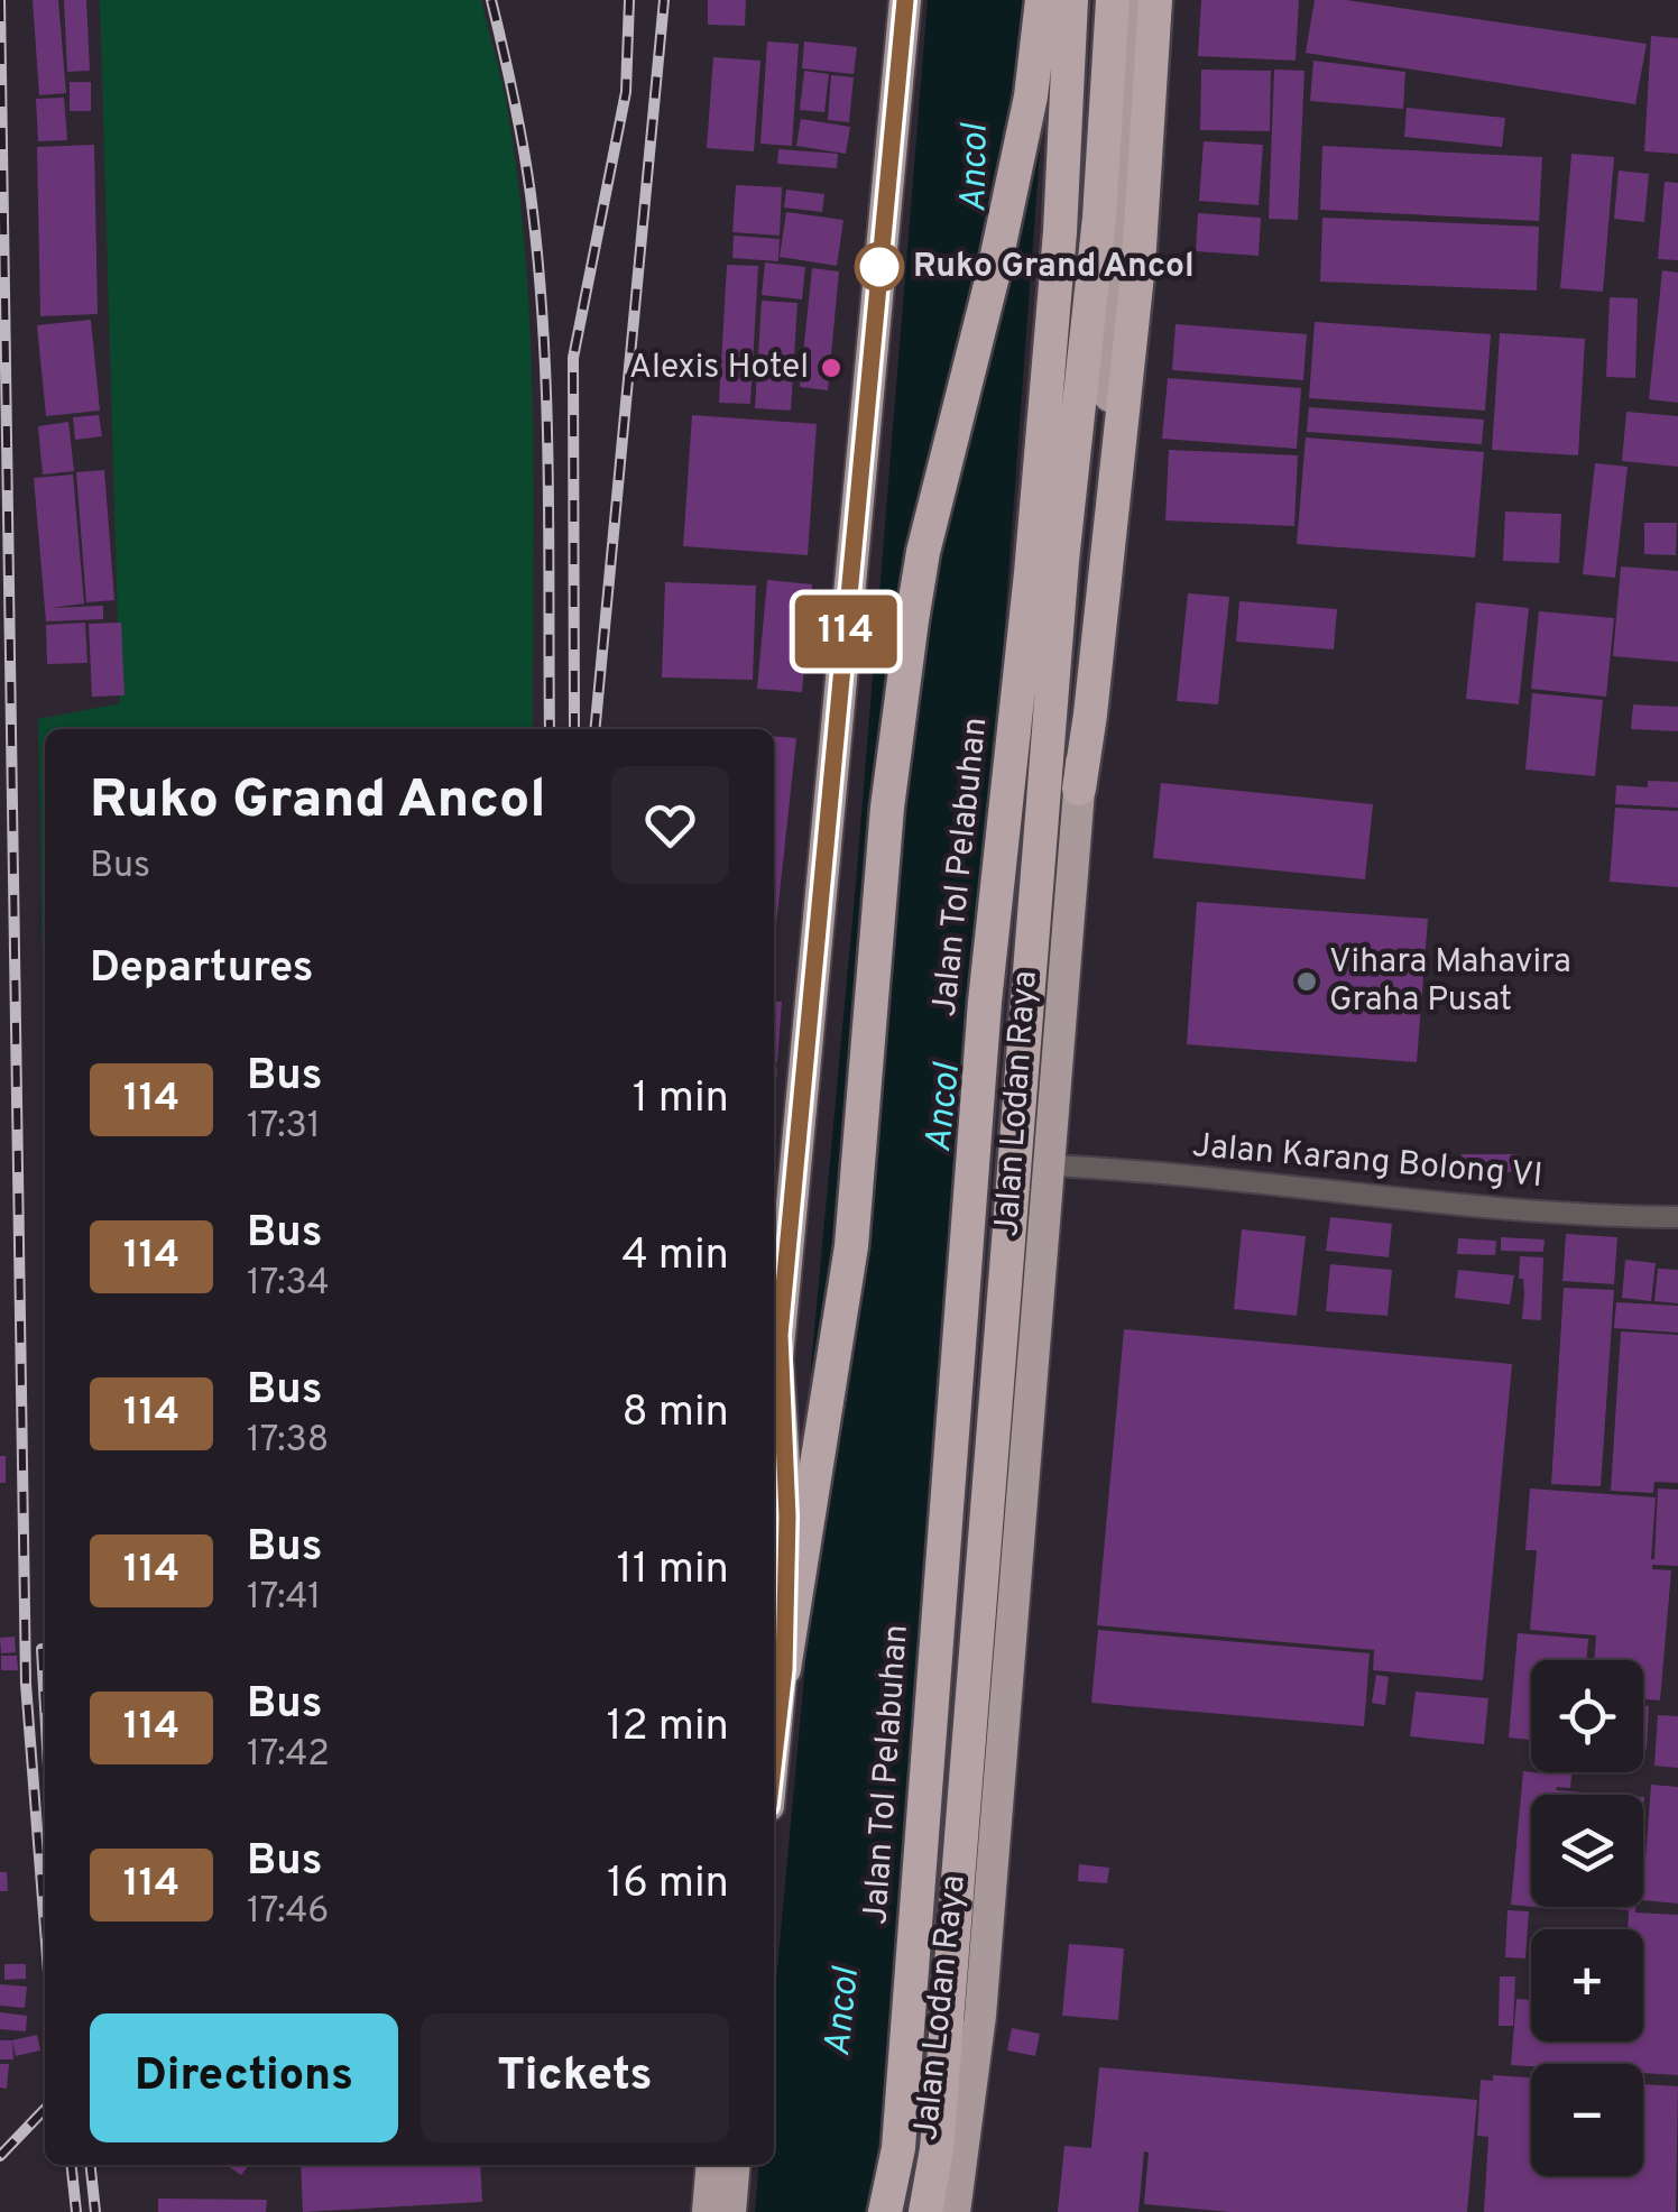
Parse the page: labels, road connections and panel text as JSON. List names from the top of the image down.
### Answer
{
  "streets": {
    "highway": ["Jalan Tol Pelabuhan", "Jalan Lodan Raya"],
    "street": ["Jalan Karang Bolong VI"]
  },
  "crossings": [
    ["Jalan Lodan Raya", "Jalan Karang Bolong VI"]
  ],
  "water": ["Ancol"],
  "places": ["Ruko Grand Ancol", "Alexis Hotel", "Vihara Mahavira Graha Pusat"],
  "lines": ["bus line 114"],
  "page": {
    "on_map": "114",
    "heading": [
      ["Ruko Grand Ancol", "Bus"],
      "Departures"
    ],
    "list": [
      {
        "mark": "114",
        "name": "Bus",
        "note": "17:31",
        "value": "1 min"
      },
      {
        "mark": "114",
        "name": "Bus",
        "note": "17:34",
        "value": "4 min"
      },
      {
        "mark": "114",
        "name": "Bus",
        "note": "17:38",
        "value": "8 min"
      },
      {
        "mark": "114",
        "name": "Bus",
        "note": "17:41",
        "value": "11 min"
      },
      {
        "mark": "114",
        "name": "Bus",
        "note": "17:42",
        "value": "12 min"
      },
      {
        "mark": "114",
        "name": "Bus",
        "note": "17:46",
        "value": "16 min"
      }
    ],
    "map_buttons": ["+", "−"],
    "buttons": ["Directions", "Tickets"]
  }
}
